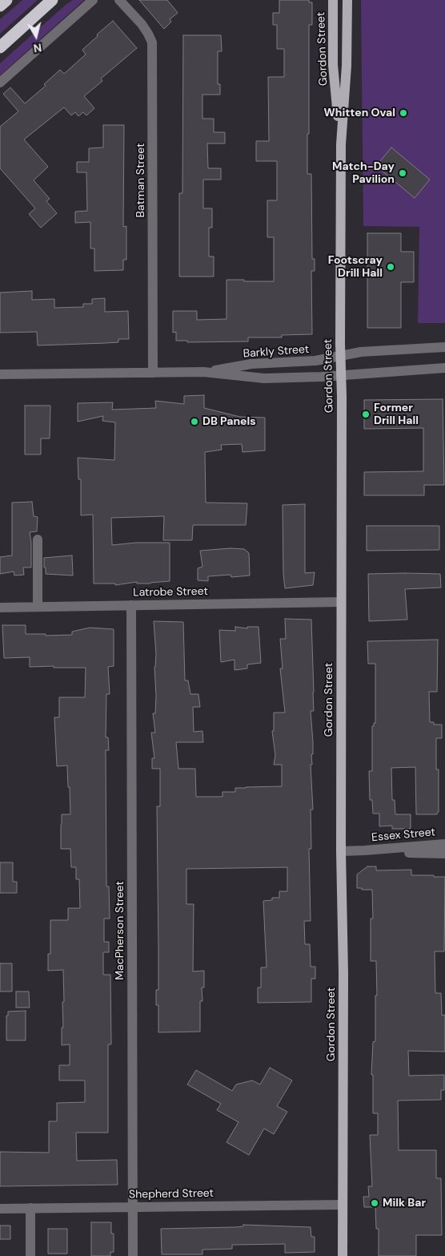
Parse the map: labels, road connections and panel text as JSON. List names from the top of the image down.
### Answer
{
  "streets": {
    "main road": ["Gordon Street"],
    "street": [
      "Batman Street",
      "Barkly Street",
      "Latrobe Street",
      "Essex Street",
      "MacPherson Street",
      "Shepherd Street"
    ]
  },
  "crossings": [
    ["Gordon Street", "Barkly Street"],
    ["Gordon Street", "Latrobe Street"],
    ["Gordon Street", "Essex Street"],
    ["Gordon Street", "Shepherd Street"],
    ["Batman Street", "Barkly Street"],
    ["Latrobe Street", "MacPherson Street"],
    ["MacPherson Street", "Shepherd Street"]
  ],
  "places": [
    "Whitten Oval",
    "Match-Day Pavilion",
    "Footscray Drill Hall",
    "Former Drill Hall",
    "DB Panels",
    "Milk Bar"
  ],
  "north": "bottom"
}
